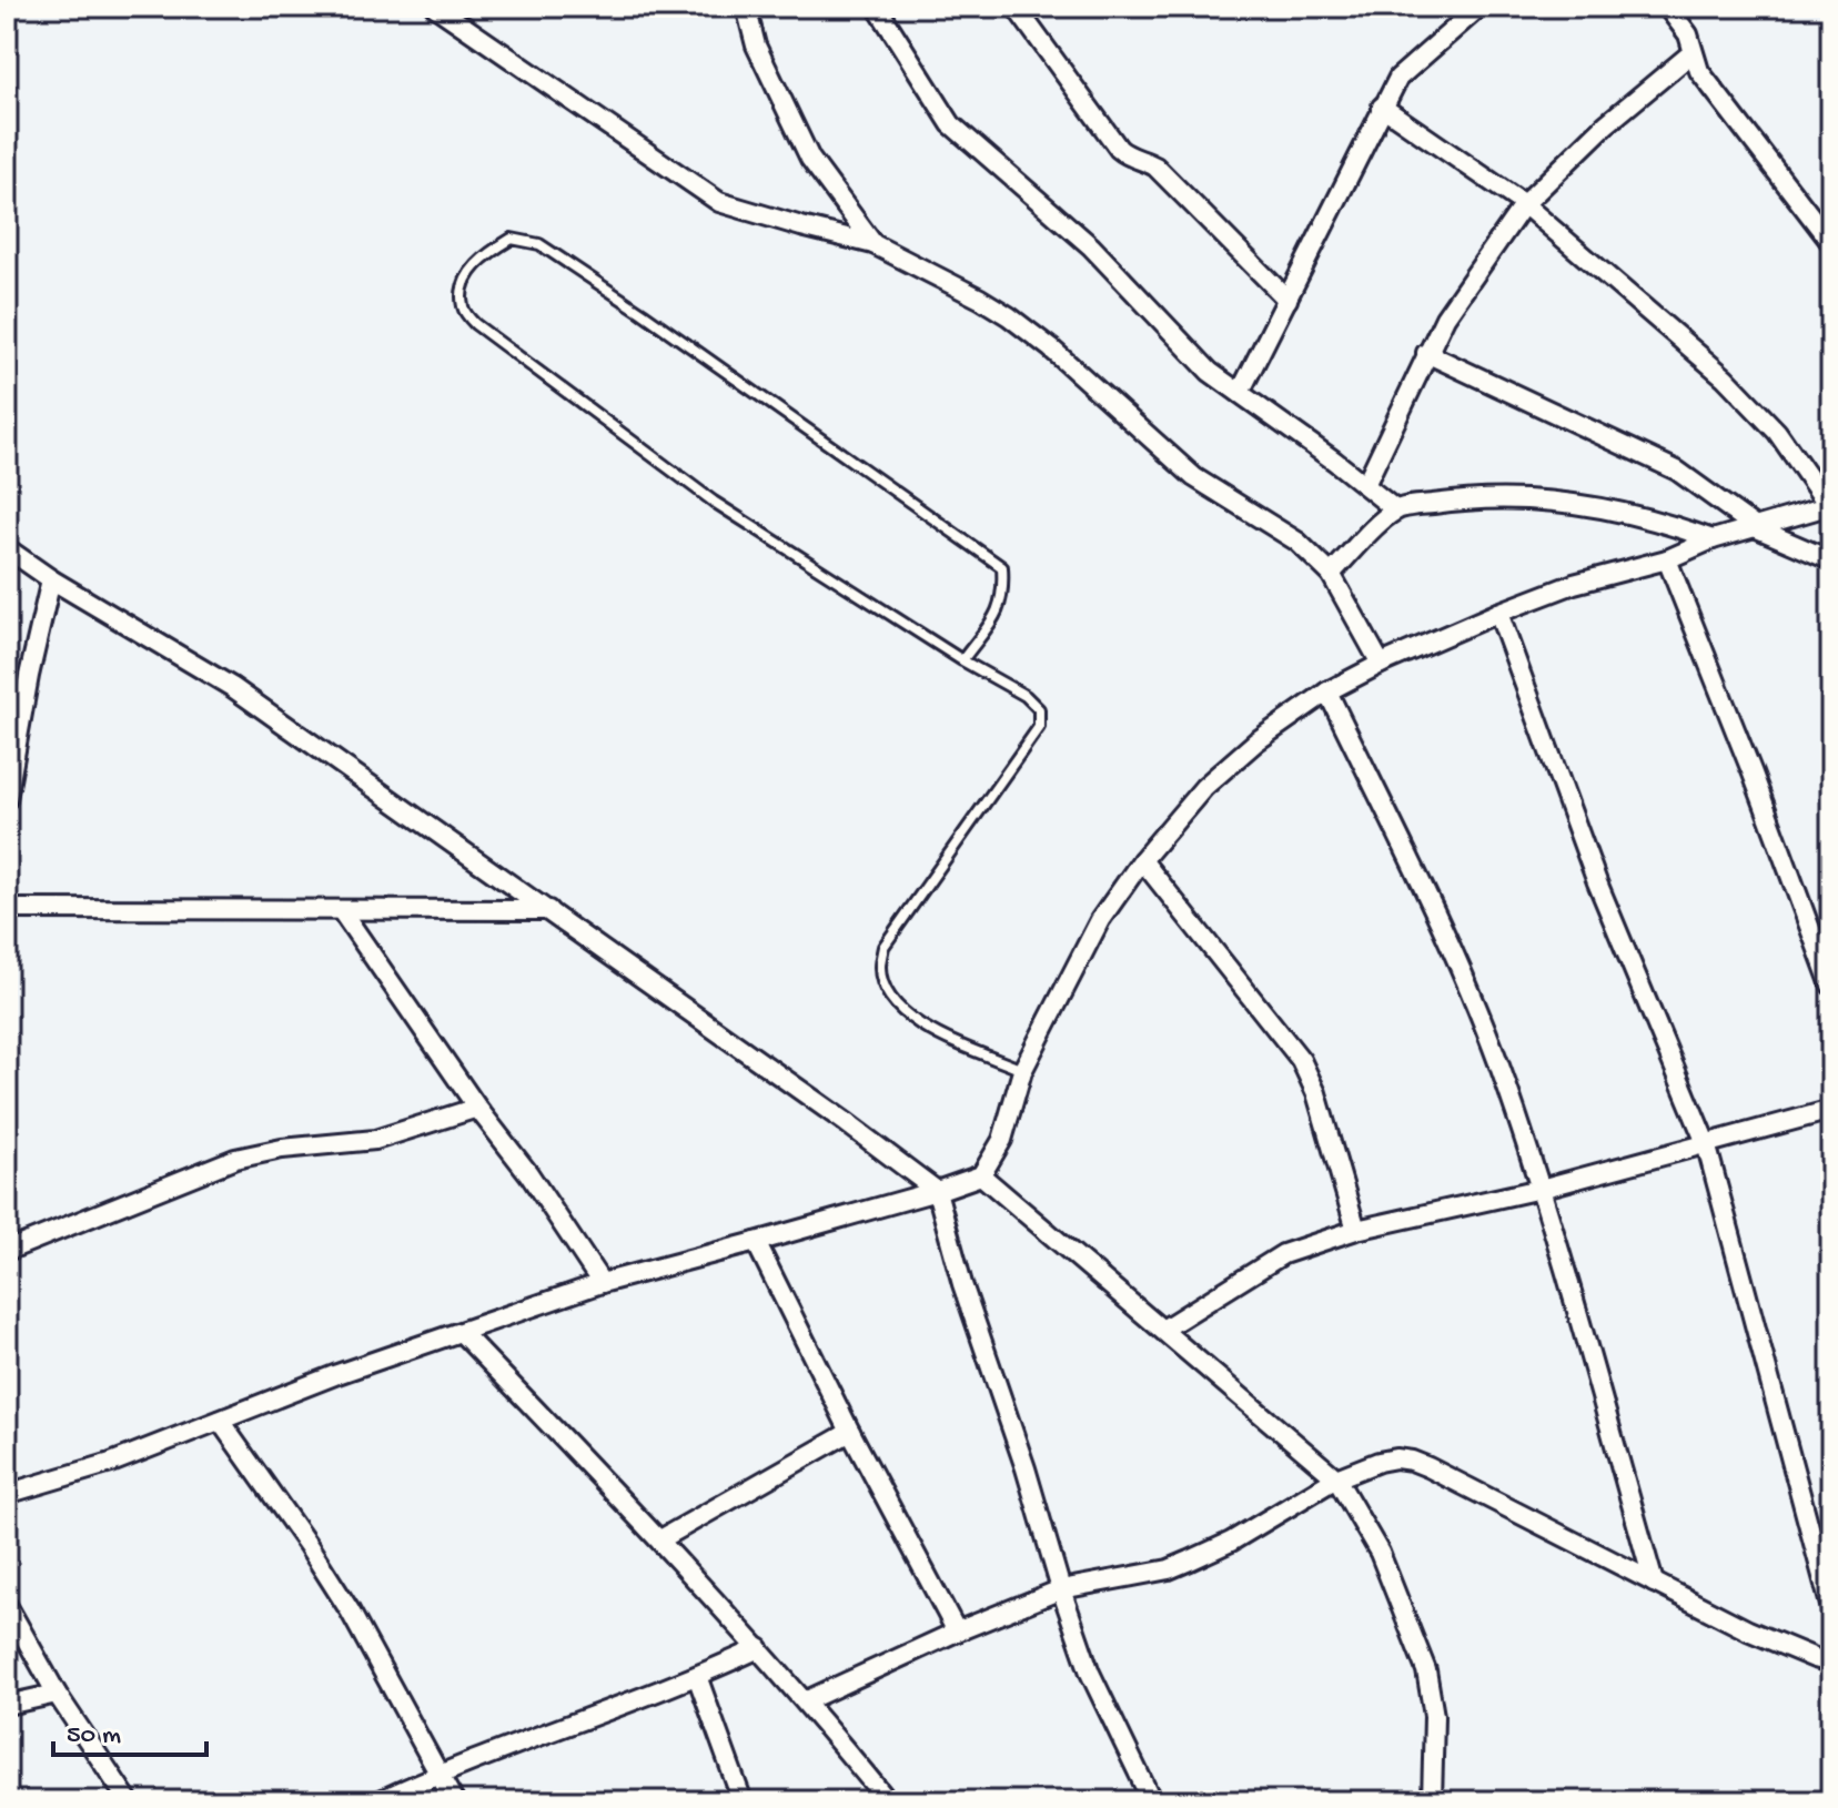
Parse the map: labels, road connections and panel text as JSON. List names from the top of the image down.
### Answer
{
  "scale_bar": "50 m"
}
